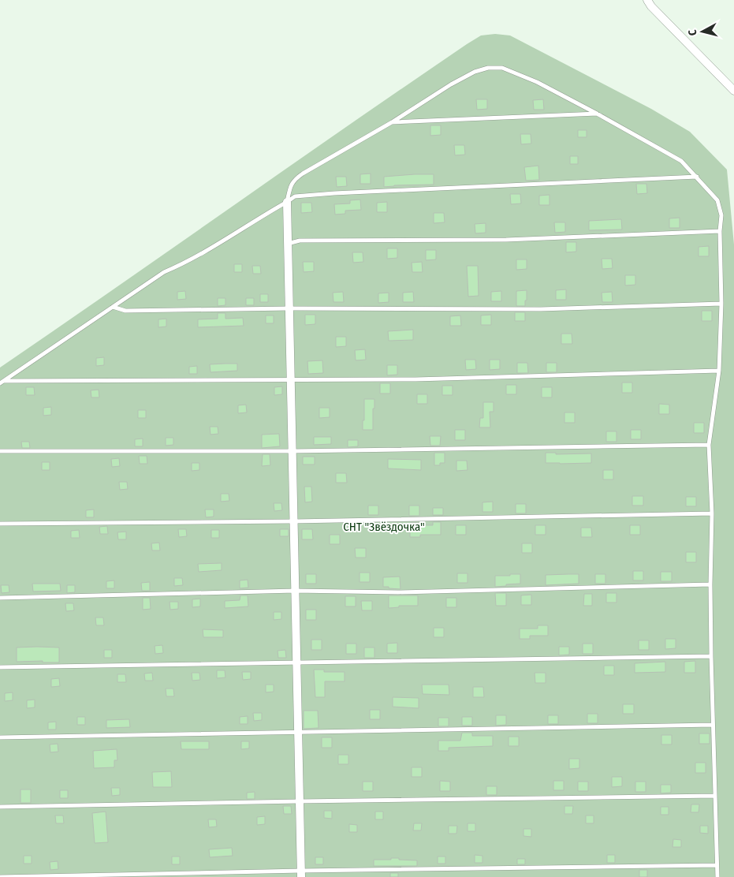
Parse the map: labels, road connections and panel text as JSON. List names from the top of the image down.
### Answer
{
  "parks": ["СНТ \"Звёздочка\""],
  "north": "left"
}
